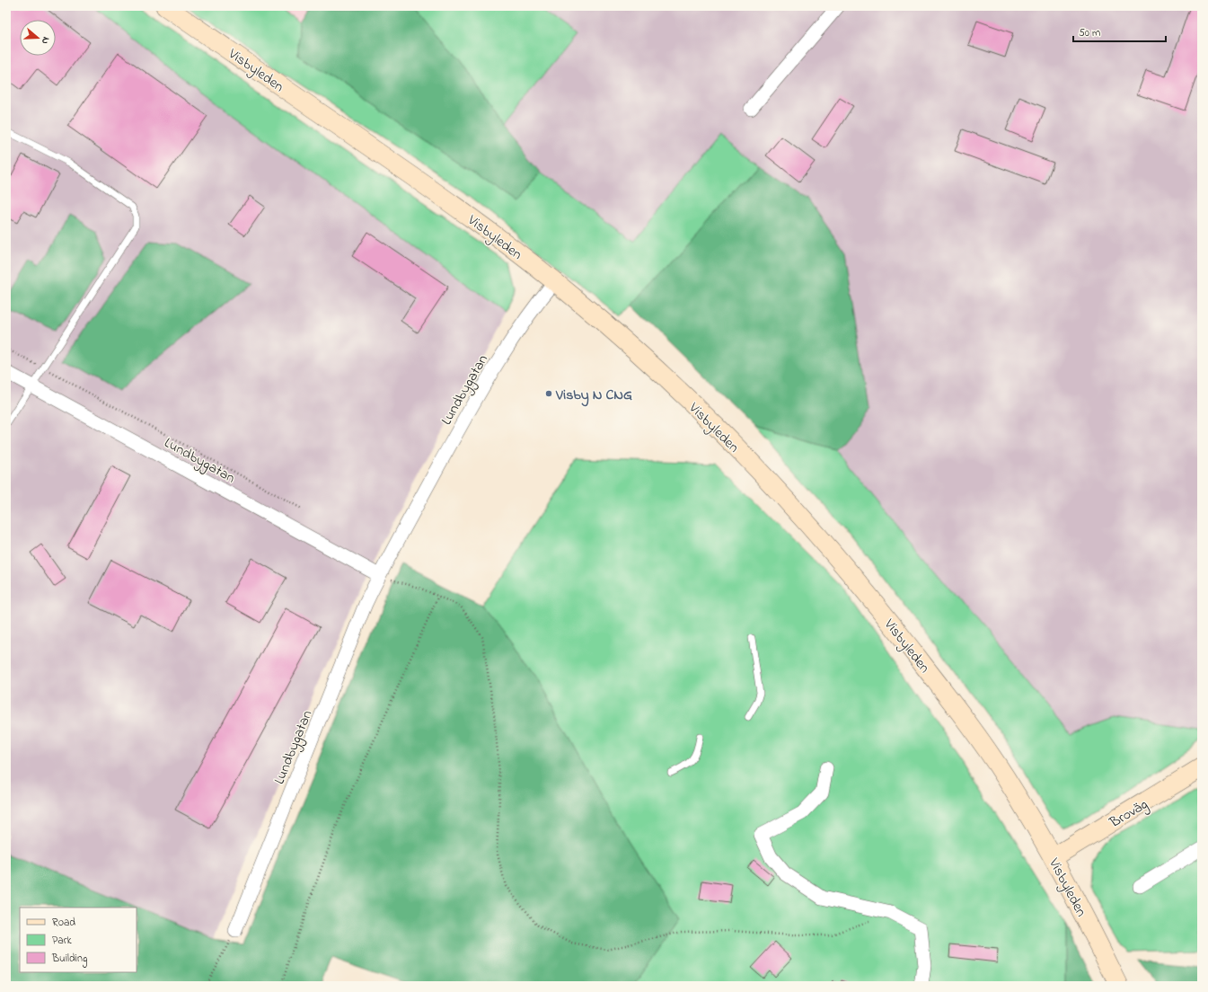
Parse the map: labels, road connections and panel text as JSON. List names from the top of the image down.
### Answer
{
  "streets": {
    "main road": ["Visbyleden", "Broväg"],
    "street": ["Lundbygatan"]
  },
  "crossings": [
    ["Visbyleden", "Lundbygatan"],
    ["Visbyleden", "Broväg"]
  ],
  "places": ["Visby N CNG"],
  "legend": ["Road", "Park", "Building"],
  "scale_bar": "50 m",
  "north": "right"
}
